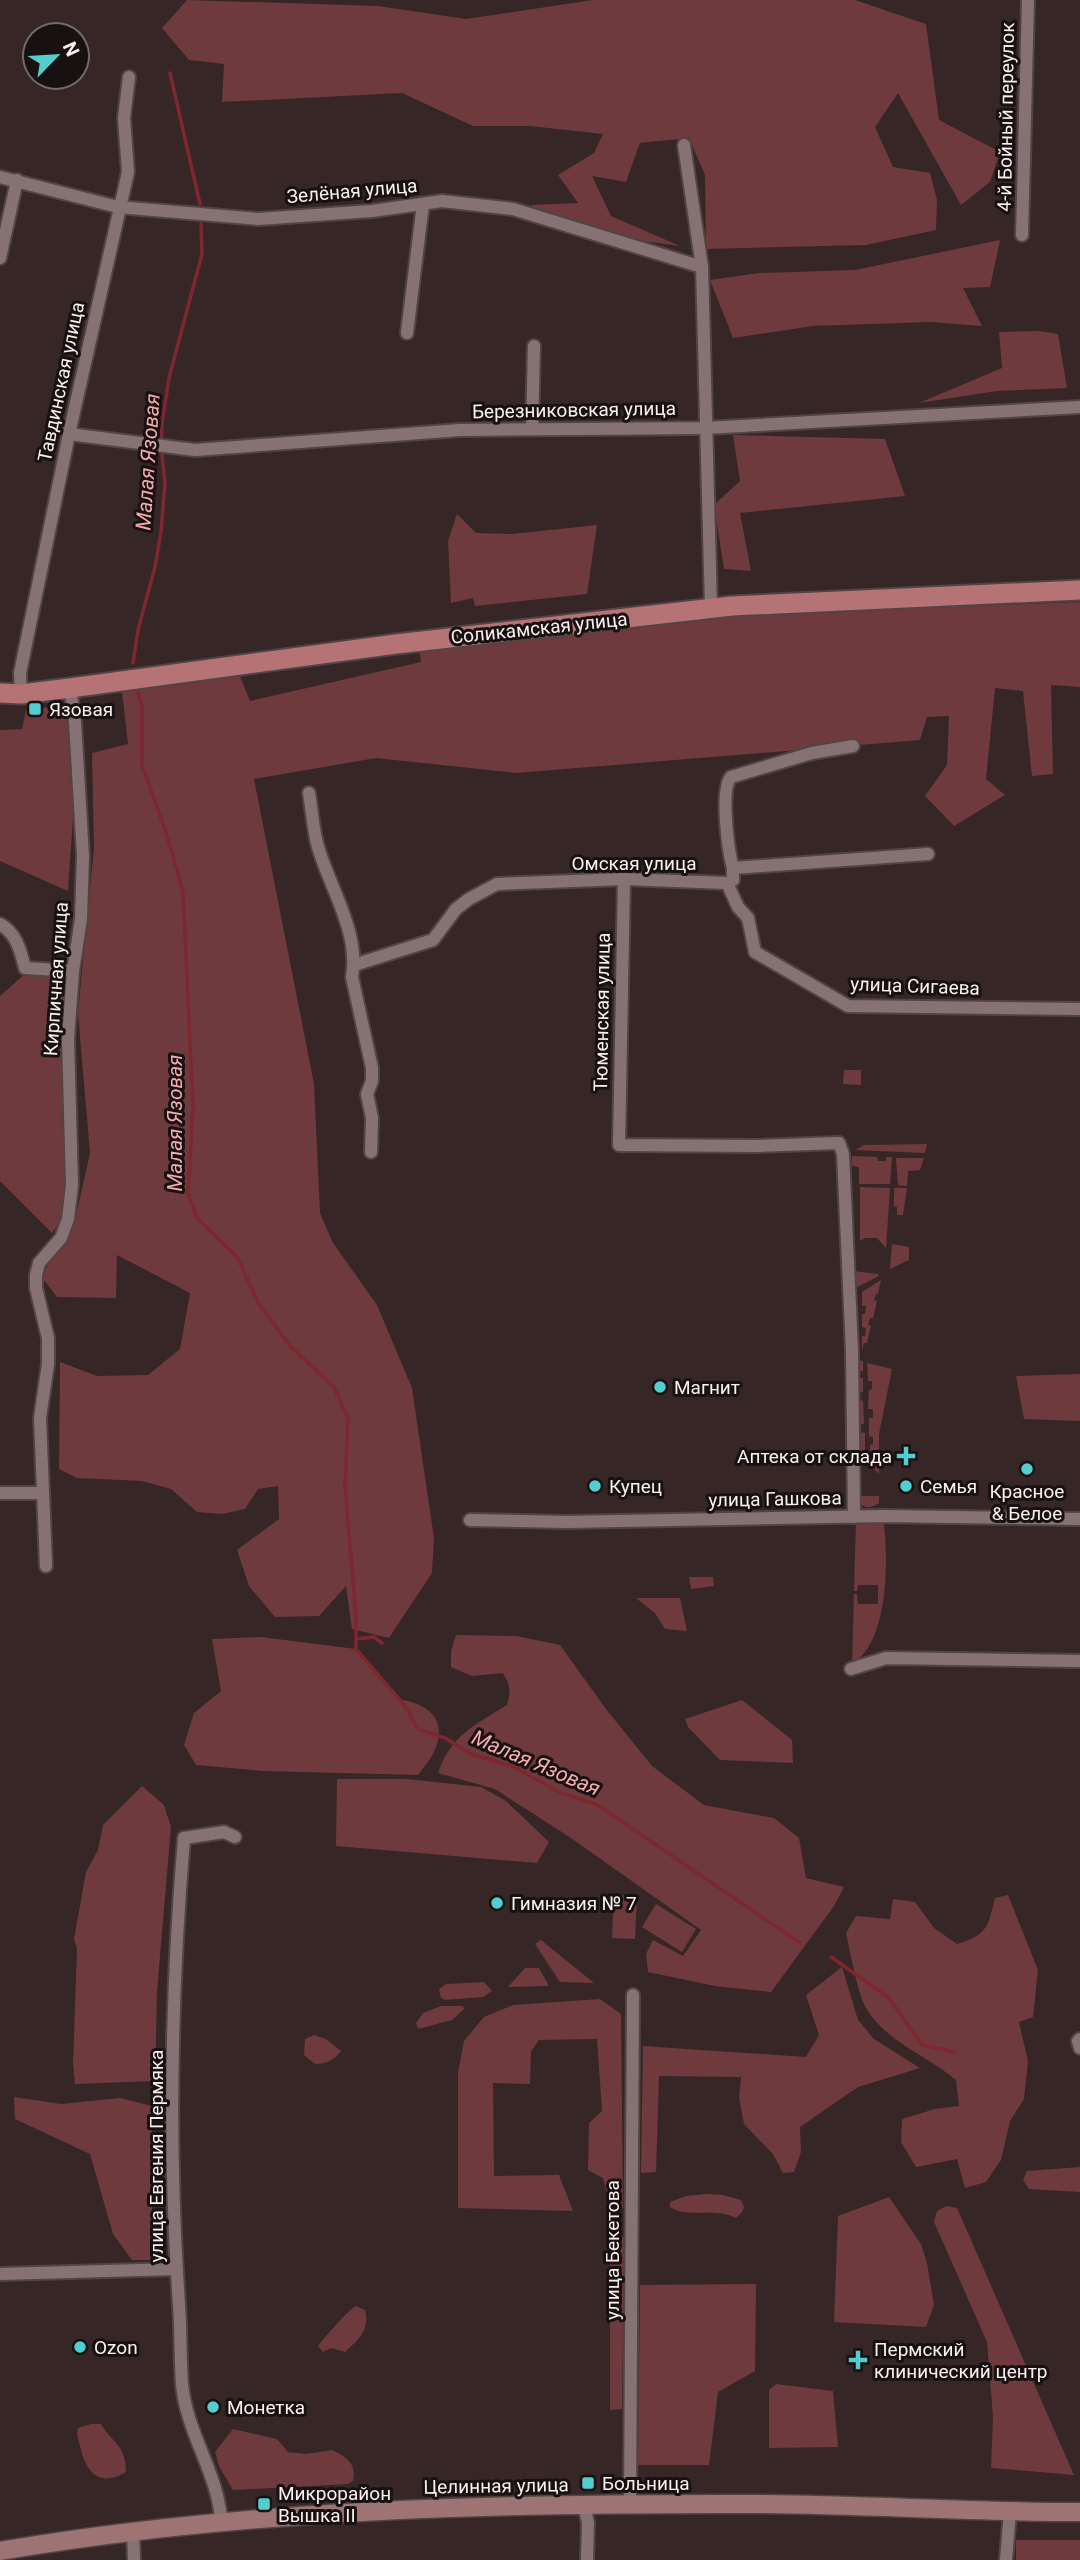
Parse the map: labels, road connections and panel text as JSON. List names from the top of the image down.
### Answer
{
  "streets": {
    "main road": ["Соликамская улица", "Целинная улица"],
    "street": [
      "4-й Бойный переулок",
      "Зелёная улица",
      "Тавдинская улица",
      "Березниковская улица",
      "Омская улица",
      "Кирпичная улица",
      "улица Сигаева",
      "Тюменская улица",
      "улица Гашкова",
      "улица Евгения Пермяка",
      "улица Бекетова"
    ]
  },
  "crossings": [
    ["Зелёная улица", "Тавдинская улица"],
    ["Тавдинская улица", "Березниковская улица"],
    ["Тавдинская улица", "Соликамская улица"],
    ["Соликамская улица", "Кирпичная улица"],
    ["Омская улица", "улица Сигаева"],
    ["Омская улица", "Тюменская улица"],
    ["Тюменская улица", "улица Гашкова"],
    ["улица Евгения Пермяка", "Целинная улица"],
    ["улица Бекетова", "Целинная улица"]
  ],
  "water": ["Малая Язовая"],
  "places": {
    "transit": ["Язовая", "Больница", "Микрорайон Вышка II"],
    "other": [
      "Магнит",
      "Красное & Белое",
      "Купец",
      "Семья",
      "Гимназия № 7",
      "Ozon",
      "Монетка"
    ],
    "health": ["Аптека от склада", "Пермский клинический центр"]
  },
  "north": "top right"
}
